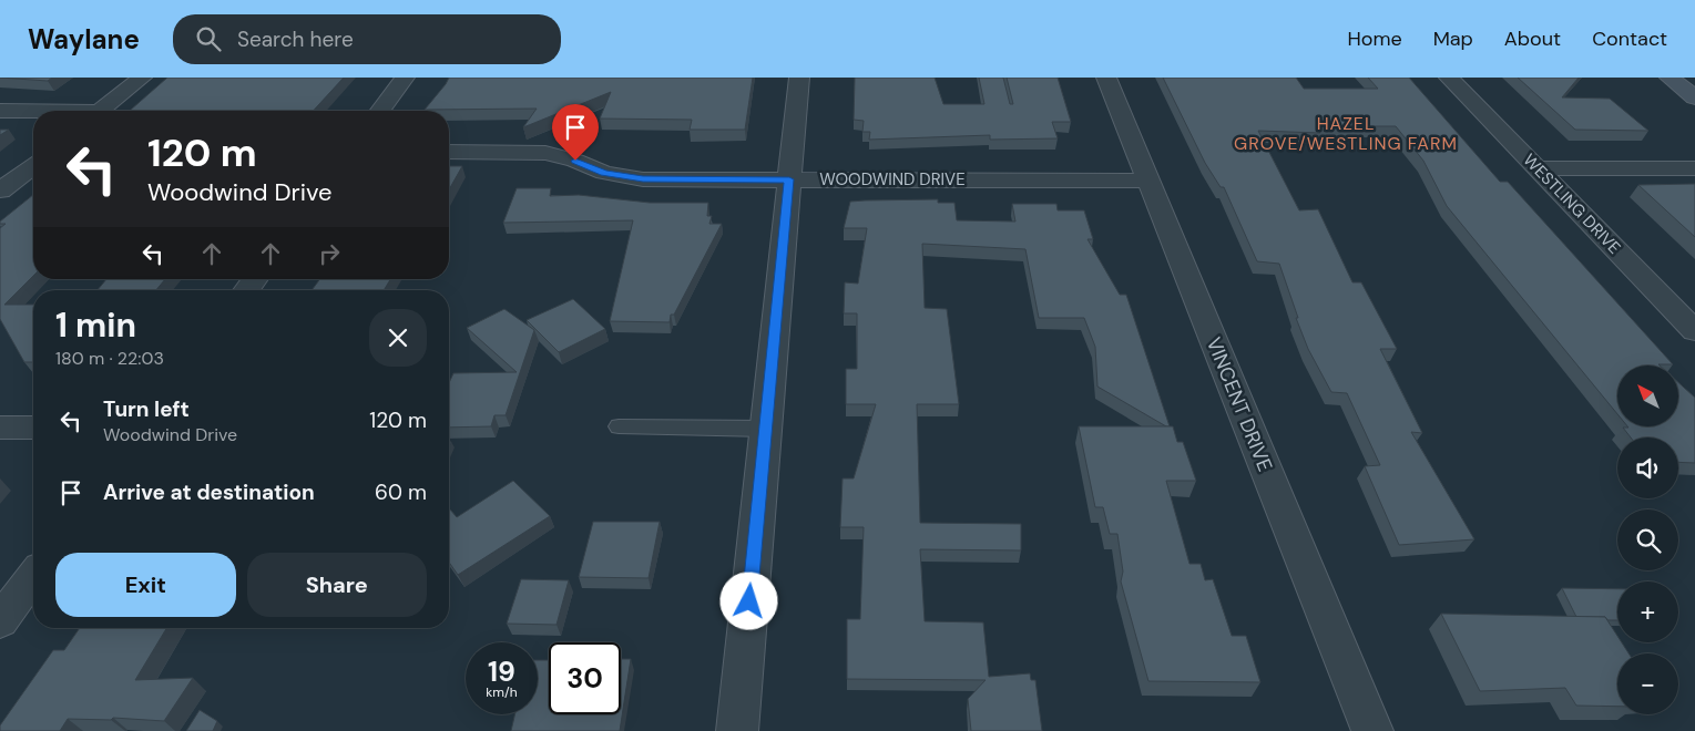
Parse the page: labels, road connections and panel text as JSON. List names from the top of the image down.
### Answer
{
  "streets": {
    "street": ["WOODWIND DRIVE", "WESTLING DRIVE", "VINCENT DRIVE"]
  },
  "crossings": [
    ["WOODWIND DRIVE", "VINCENT DRIVE"]
  ],
  "districts": ["HAZEL GROVE/WESTLING FARM"],
  "north": "top left",
  "page": {
    "header": "Waylane",
    "search": "Search here",
    "nav": [
      "Home",
      "Map",
      "About",
      "Contact"
    ],
    "turn": ["120 m", "Woodwind Drive"],
    "heading": ["1 min", "180 m · 22:03"],
    "map_buttons": ["+", "−"],
    "list": [
      {
        "name": "Turn left",
        "note": "Woodwind Drive",
        "value": "120 m"
      },
      {
        "name": "Arrive at destination",
        "value": "60 m"
      }
    ],
    "buttons": ["Exit", "Share"],
    "speed": "19 km/h",
    "limit": "30"
  }
}
